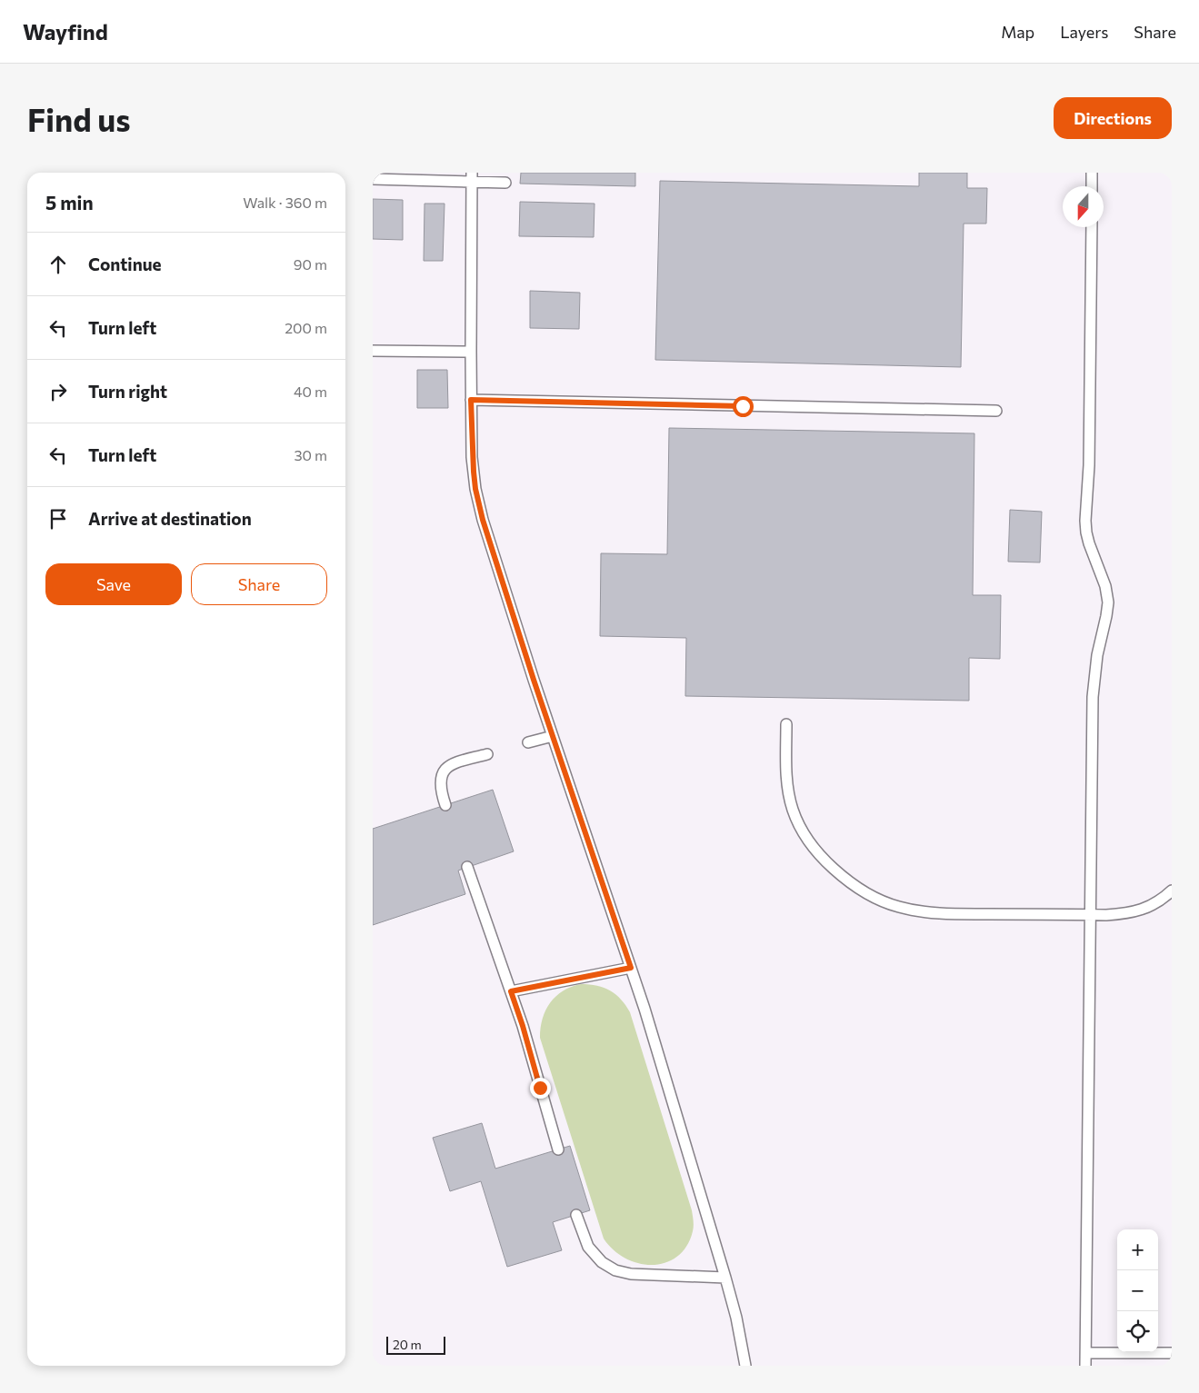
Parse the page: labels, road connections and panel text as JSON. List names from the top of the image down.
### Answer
{
  "scale_bar": "20 m",
  "north": "bottom",
  "page": {
    "header": "Wayfind",
    "nav": ["Map", "Layers", "Share"],
    "buttons": [
      "Directions",
      ["Save", "Share"]
    ],
    "title": "Find us",
    "heading": ["5 min", "Walk · 360 m"],
    "list": [
      ["Continue", "90 m"],
      ["Turn left", "200 m"],
      ["Turn right", "40 m"],
      ["Turn left", "30 m"],
      "Arrive at destination"
    ],
    "map_buttons": ["+", "−"],
    "scale": "20 m"
  }
}
